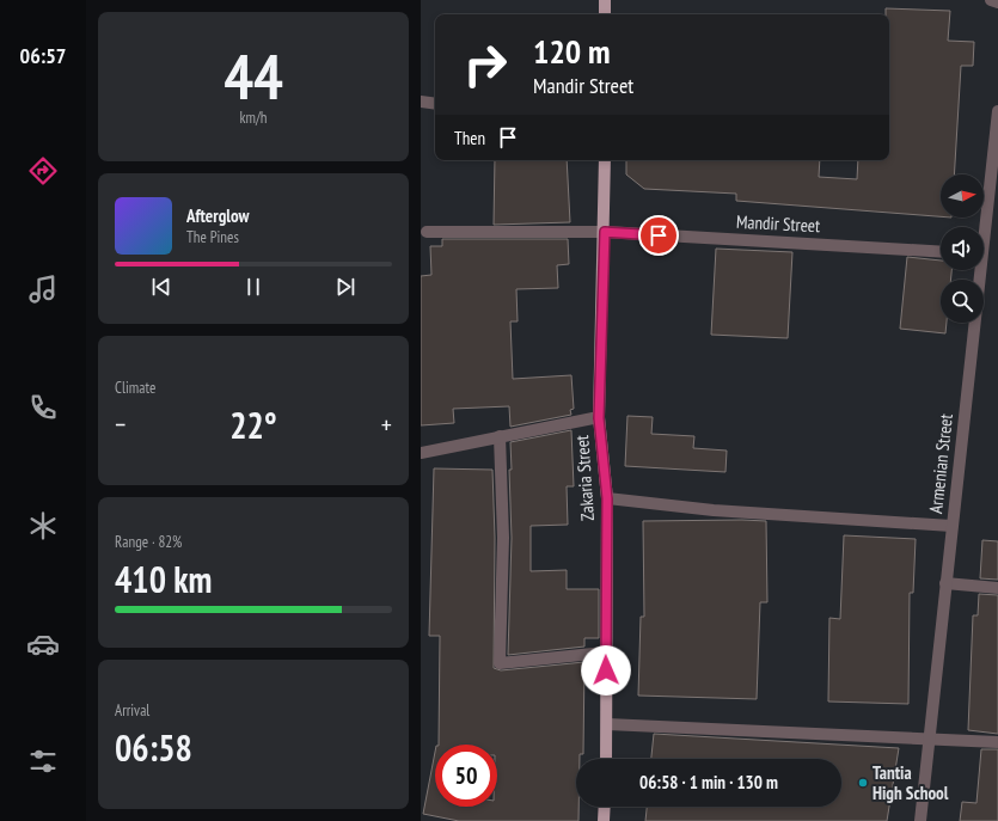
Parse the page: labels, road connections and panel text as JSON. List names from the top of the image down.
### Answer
{
  "streets": {
    "main road": ["Zakaria Street"],
    "street": ["Mandir Street", "Armenian Street"]
  },
  "crossings": [
    ["Mandir Street", "Zakaria Street"]
  ],
  "places": ["Tantia High School"],
  "north": "right",
  "page": {
    "tabs": "06:57",
    "tile": [
      ["44", "km/h"],
      "Climate",
      ["Range · 82%", "410 km"],
      ["Arrival", "06:58"]
    ],
    "turn": ["120 m", "Mandir Street"],
    "then": "Then",
    "song": ["Afterglow", "The Pines"],
    "heat": ["−", "22°", "+"],
    "limit": "50",
    "trip": "06:58 · 1 min · 130 m"
  }
}
